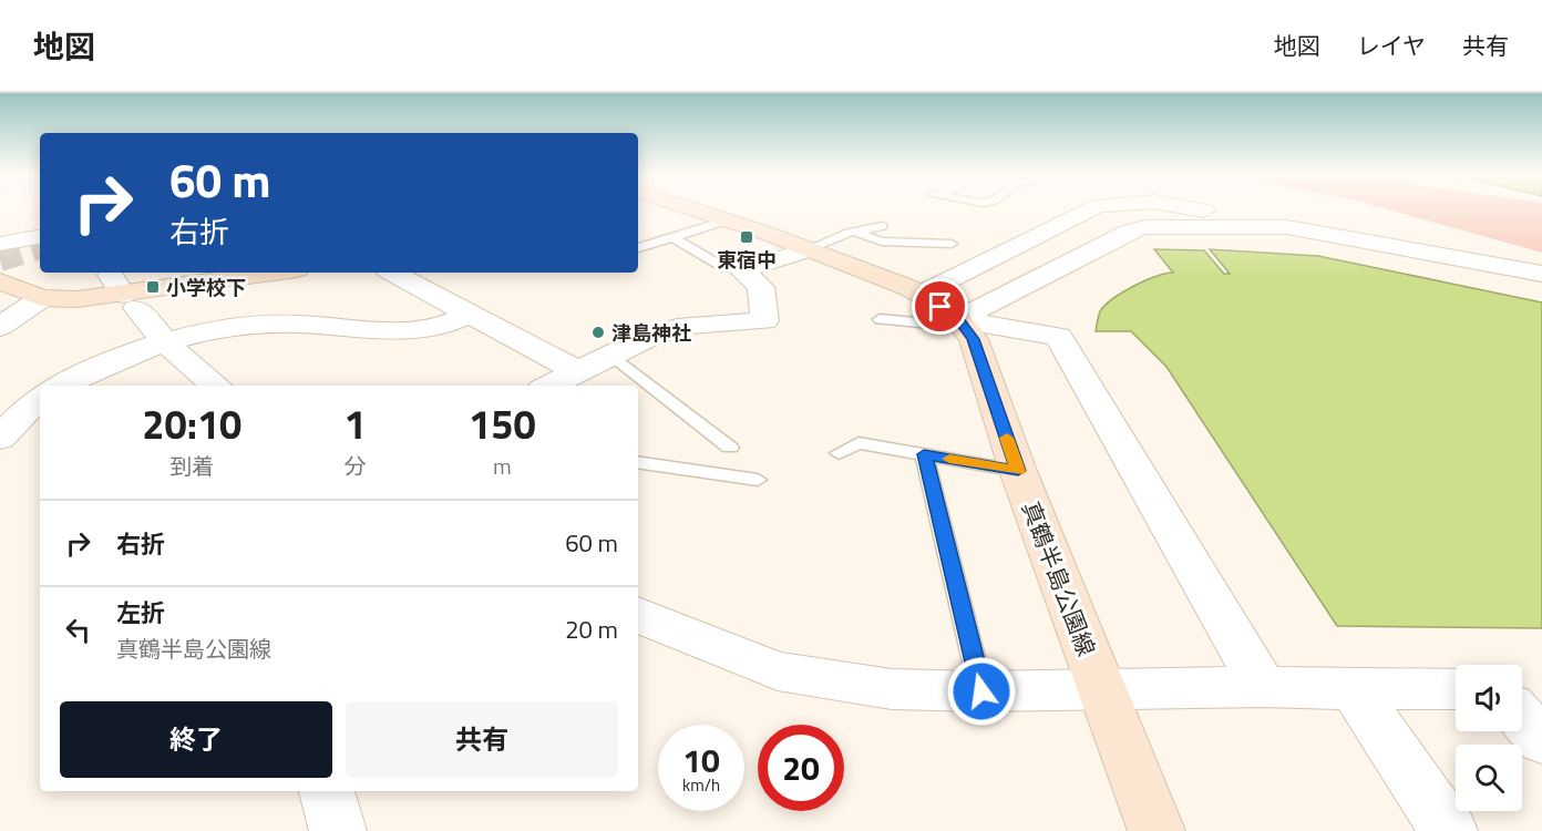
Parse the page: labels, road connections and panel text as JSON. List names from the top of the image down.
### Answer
{
  "streets": {
    "main road": ["真鶴半島公園線"]
  },
  "places": {
    "transit": ["東宿中", "小学校下"],
    "other": ["津島神社"]
  },
  "page": {
    "header": "地図",
    "nav": ["地図", "レイヤ", "共有"],
    "turn": ["60 m", "右折"],
    "eta": [
      "20:10",
      "到着",
      "1",
      "分",
      "150",
      "m"
    ],
    "list": [
      {
        "name": "右折",
        "value": "60 m"
      },
      {
        "name": "左折",
        "note": "真鶴半島公園線",
        "value": "20 m"
      }
    ],
    "buttons": ["終了", "共有"],
    "speed": "10 km/h",
    "limit": "20"
  }
}
